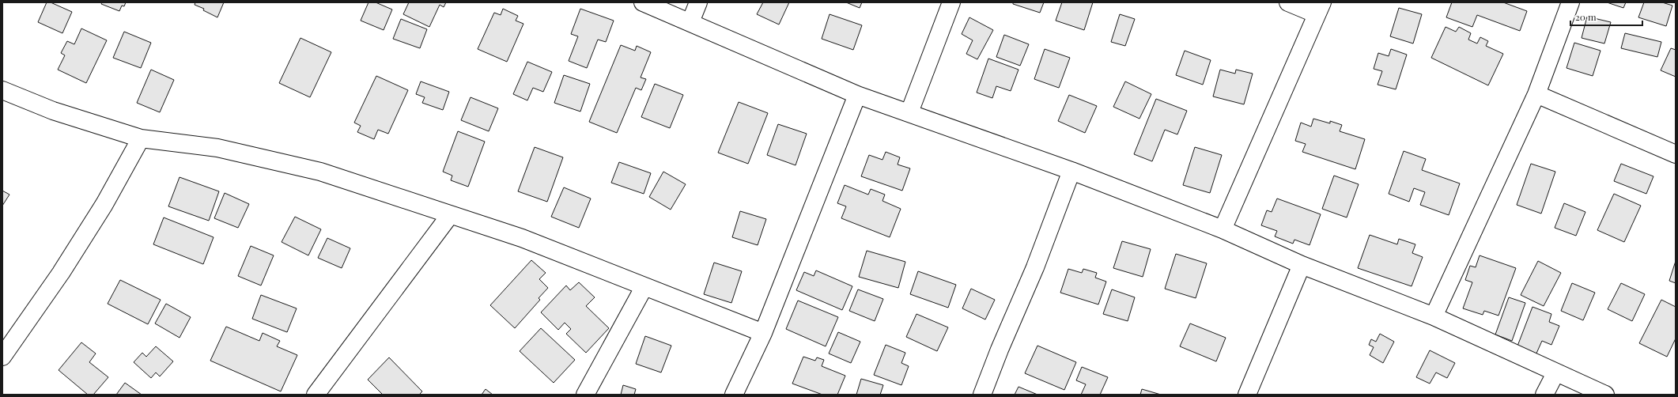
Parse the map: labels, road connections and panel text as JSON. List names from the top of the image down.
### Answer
{
  "scale_bar": "20 m"
}
